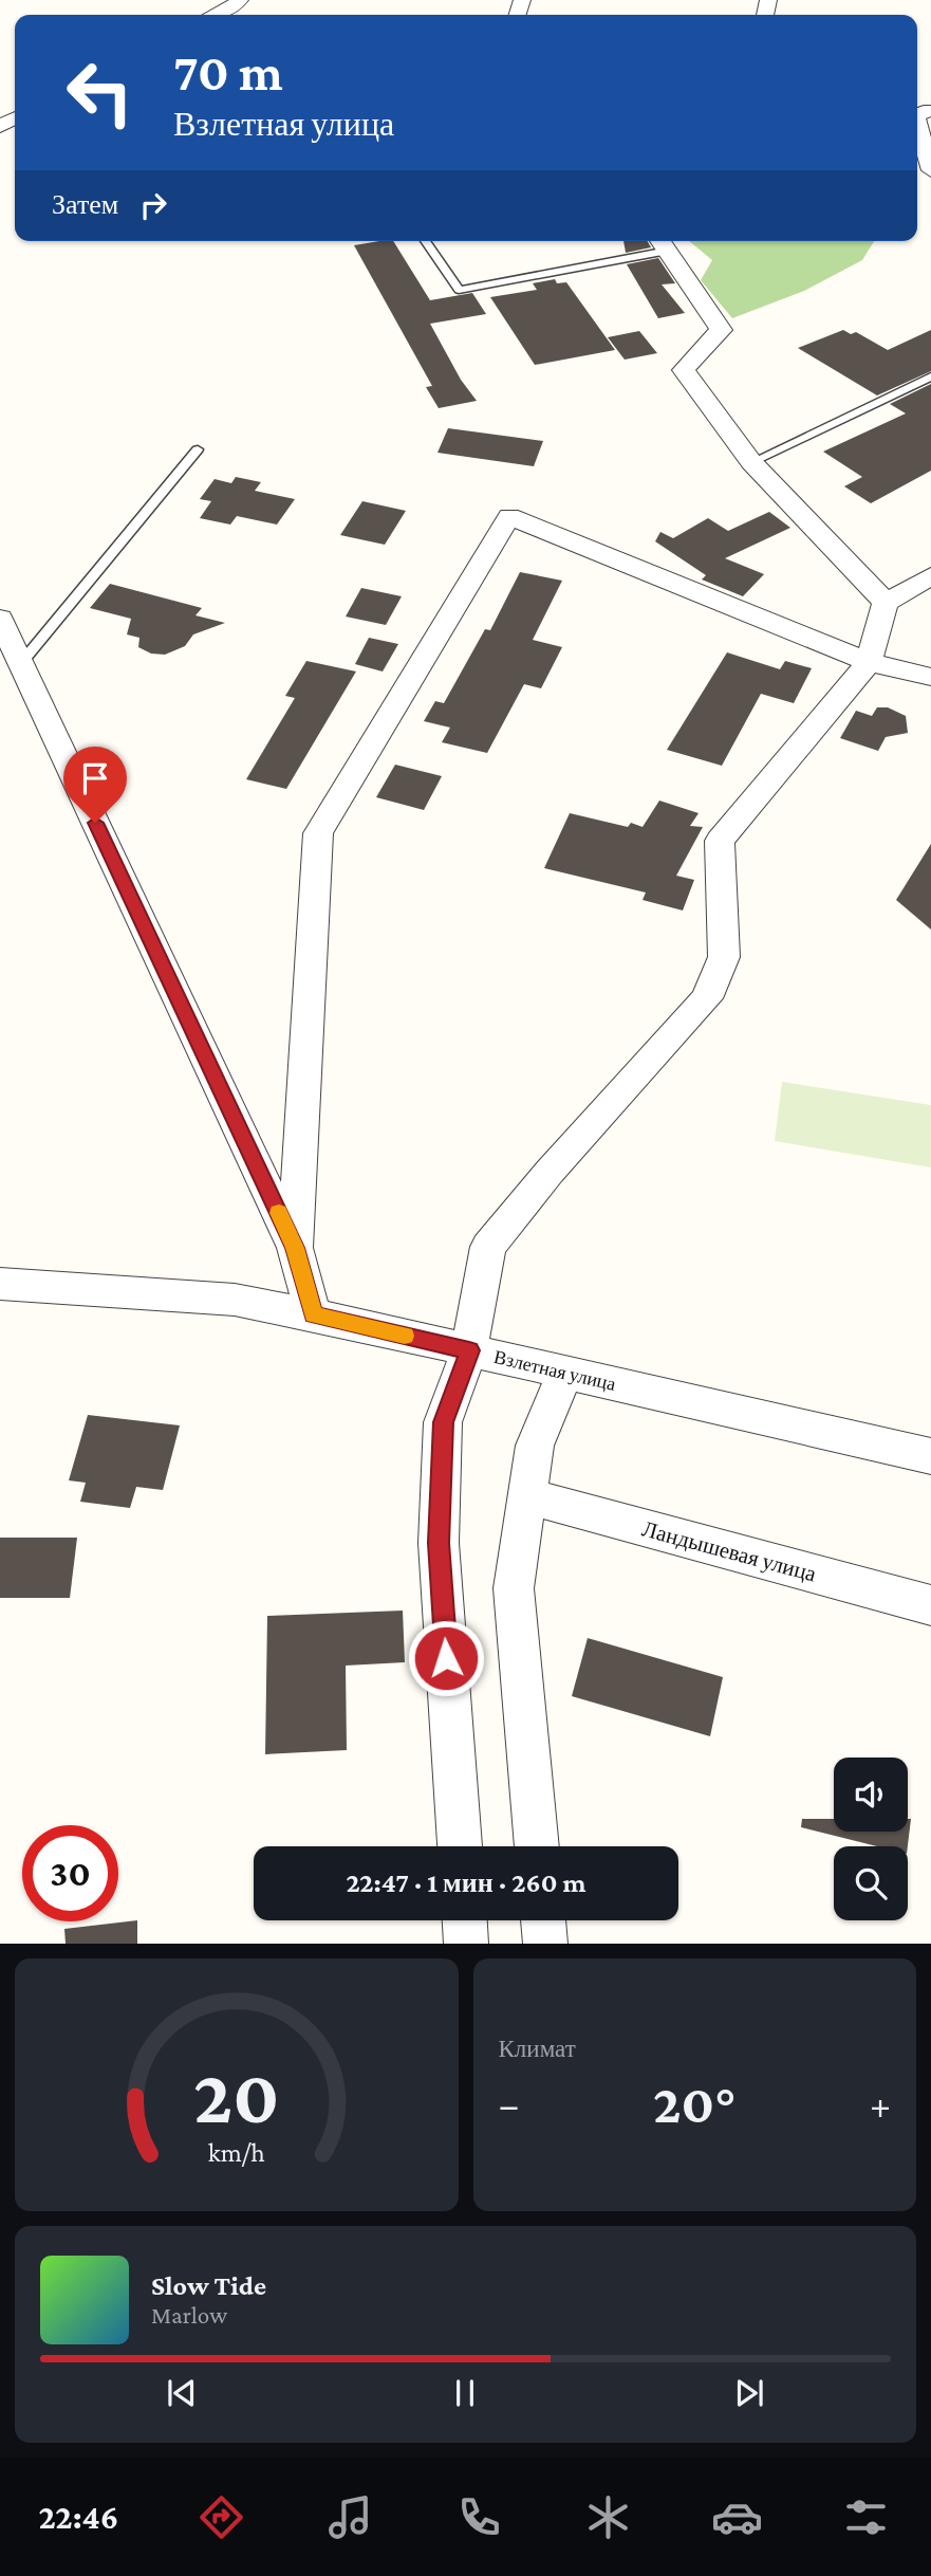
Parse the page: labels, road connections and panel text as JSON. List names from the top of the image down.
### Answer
{
  "streets": {
    "street": ["Взлетная улица", "Ландышевая улица"]
  },
  "page": {
    "turn": ["70 m", "Взлетная улица"],
    "then": "Затем",
    "limit": "30",
    "trip": "22:47 · 1 мин · 260 m",
    "tile": "Климат",
    "heat": ["−", "20°", "+"],
    "song": ["Slow Tide", "Marlow"],
    "tabs": "22:46",
    "gauge": ["20", "km/h"]
  }
}
